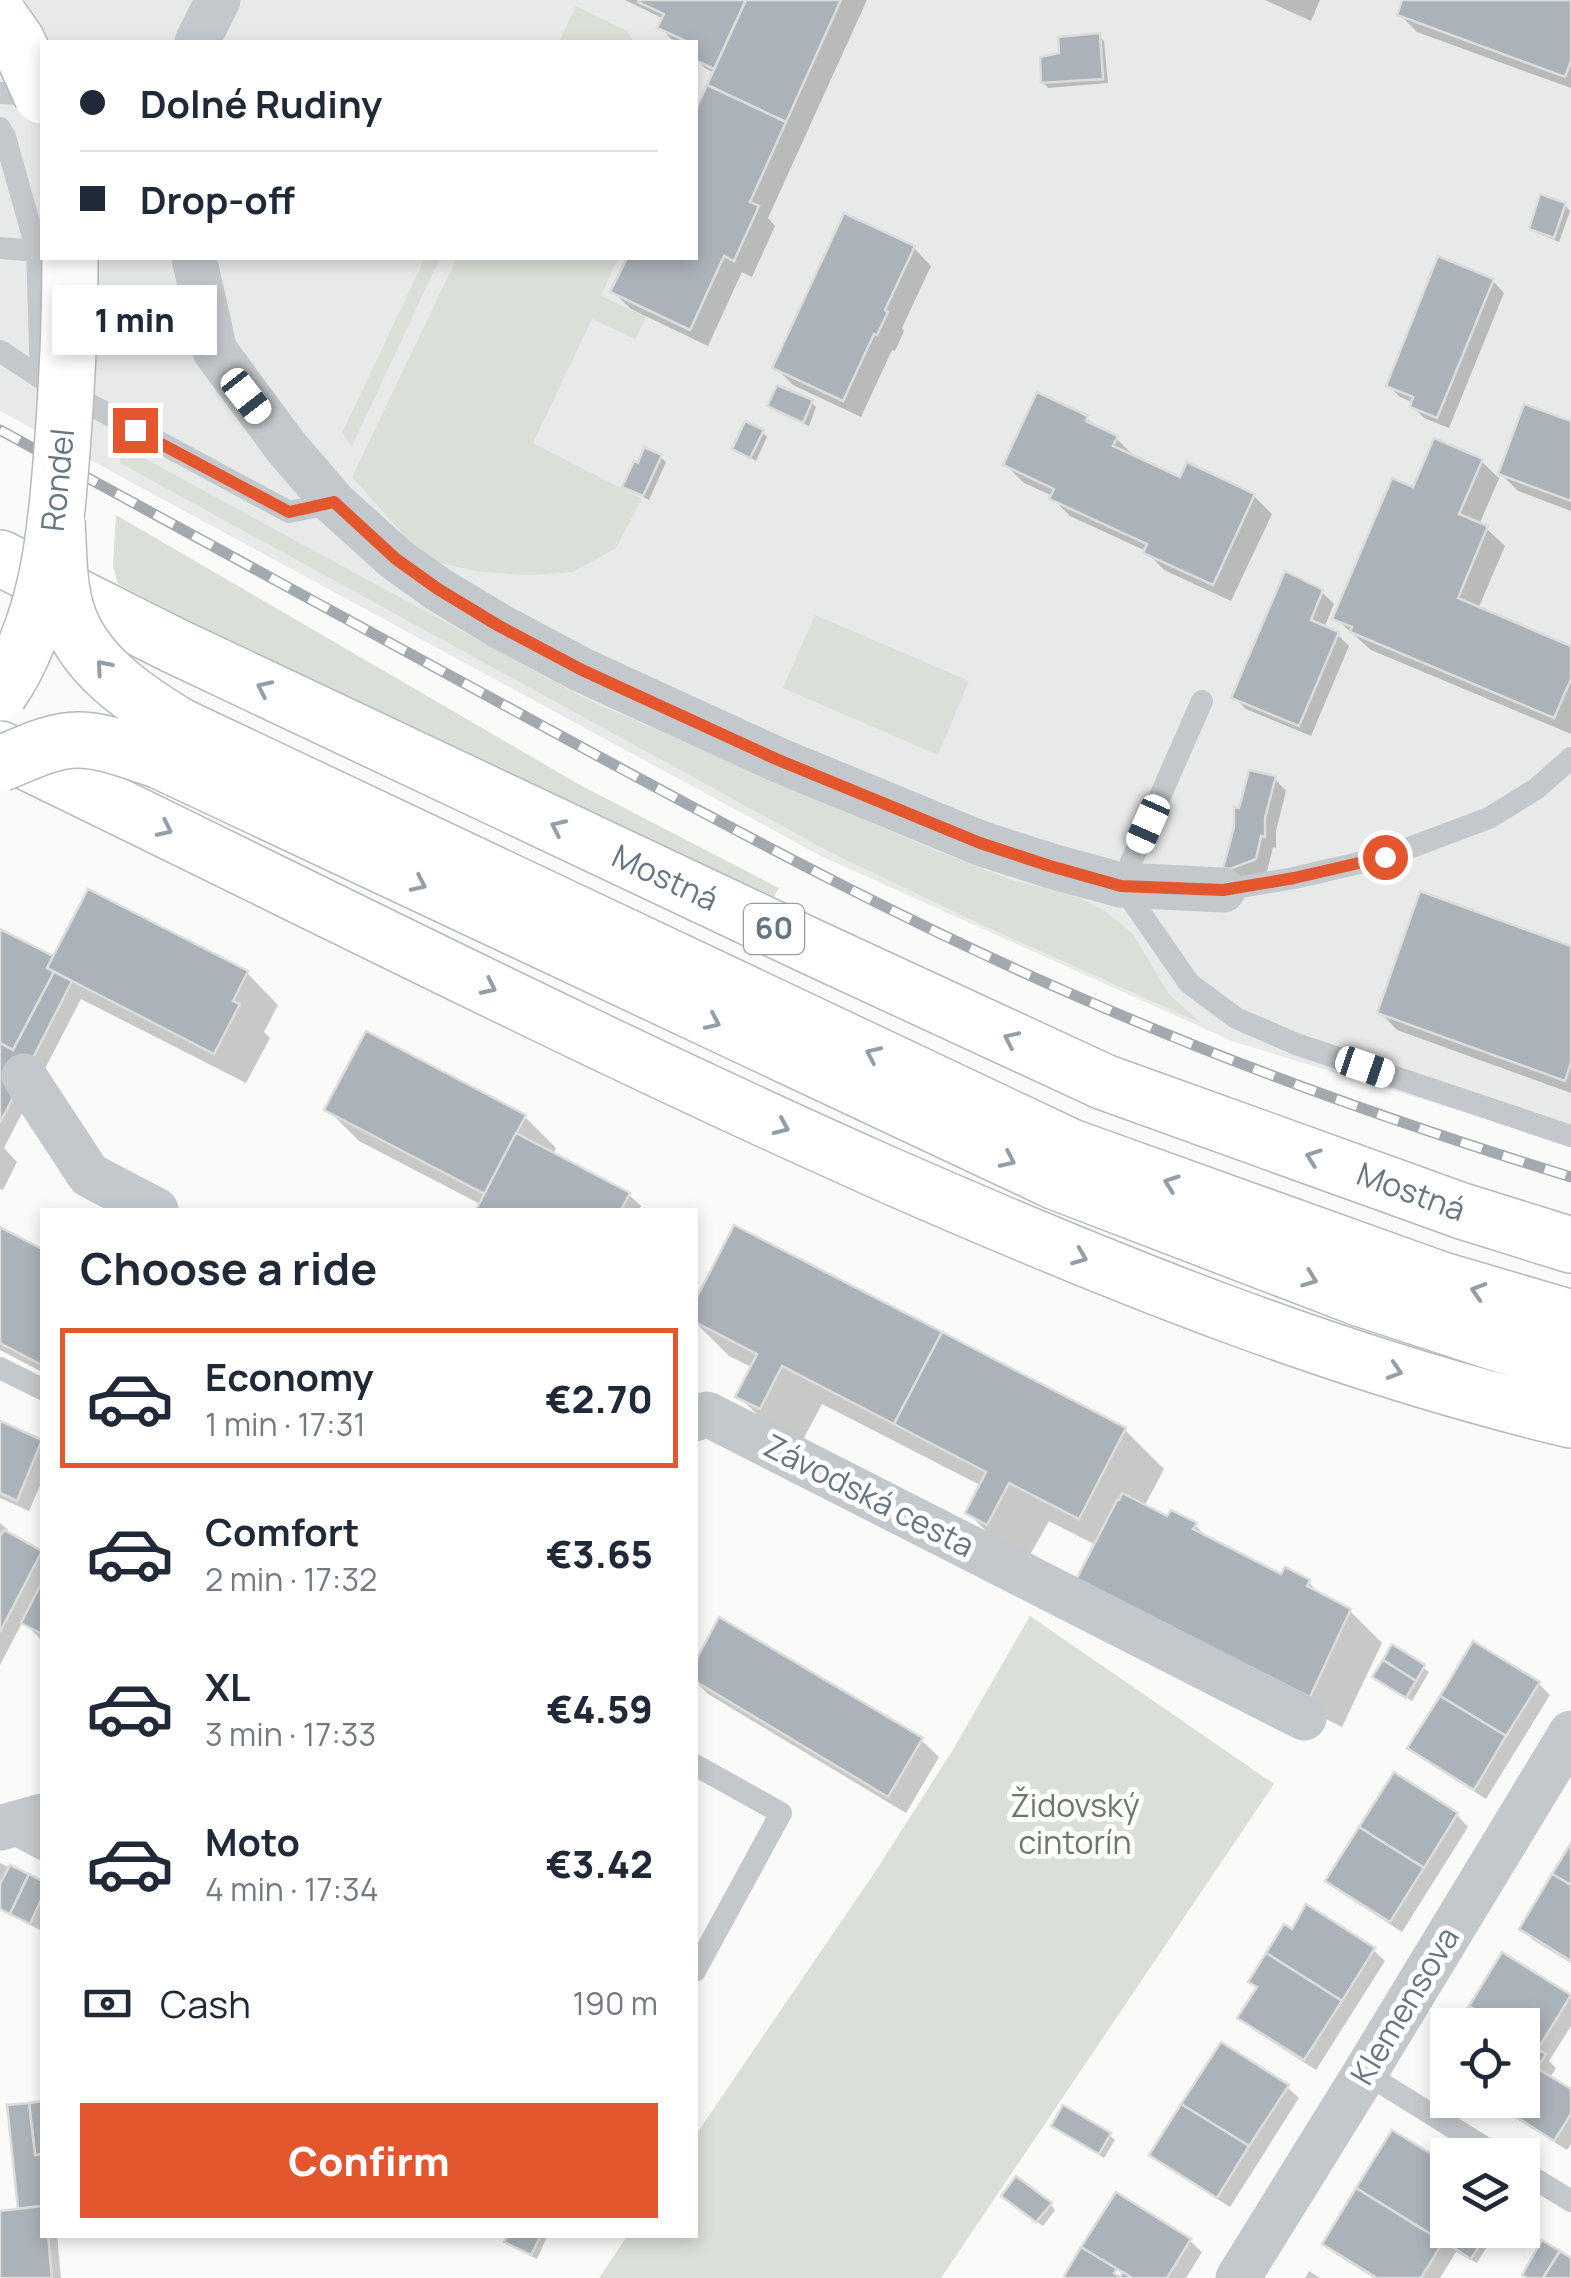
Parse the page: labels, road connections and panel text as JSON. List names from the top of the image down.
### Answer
{
  "streets": {
    "main road": ["Rondel", "Mostná", "60"],
    "street": ["Závodská cesta", "Klemensova"]
  },
  "parks": ["Židovský cintorín"],
  "page": {
    "banner": ["Dolné Rudiny", "Drop-off"],
    "bubble": "1 min",
    "heading": "Choose a ride",
    "list": [
      {
        "name": "Economy",
        "note": "1 min · 17:31",
        "value": "€2.70"
      },
      {
        "name": "Comfort",
        "note": "2 min · 17:32",
        "value": "€3.65"
      },
      {
        "name": "XL",
        "note": "3 min · 17:33",
        "value": "€4.59"
      },
      {
        "name": "Moto",
        "note": "4 min · 17:34",
        "value": "€3.42"
      }
    ],
    "pay": ["Cash", "190 m"],
    "buttons": "Confirm"
  }
}
